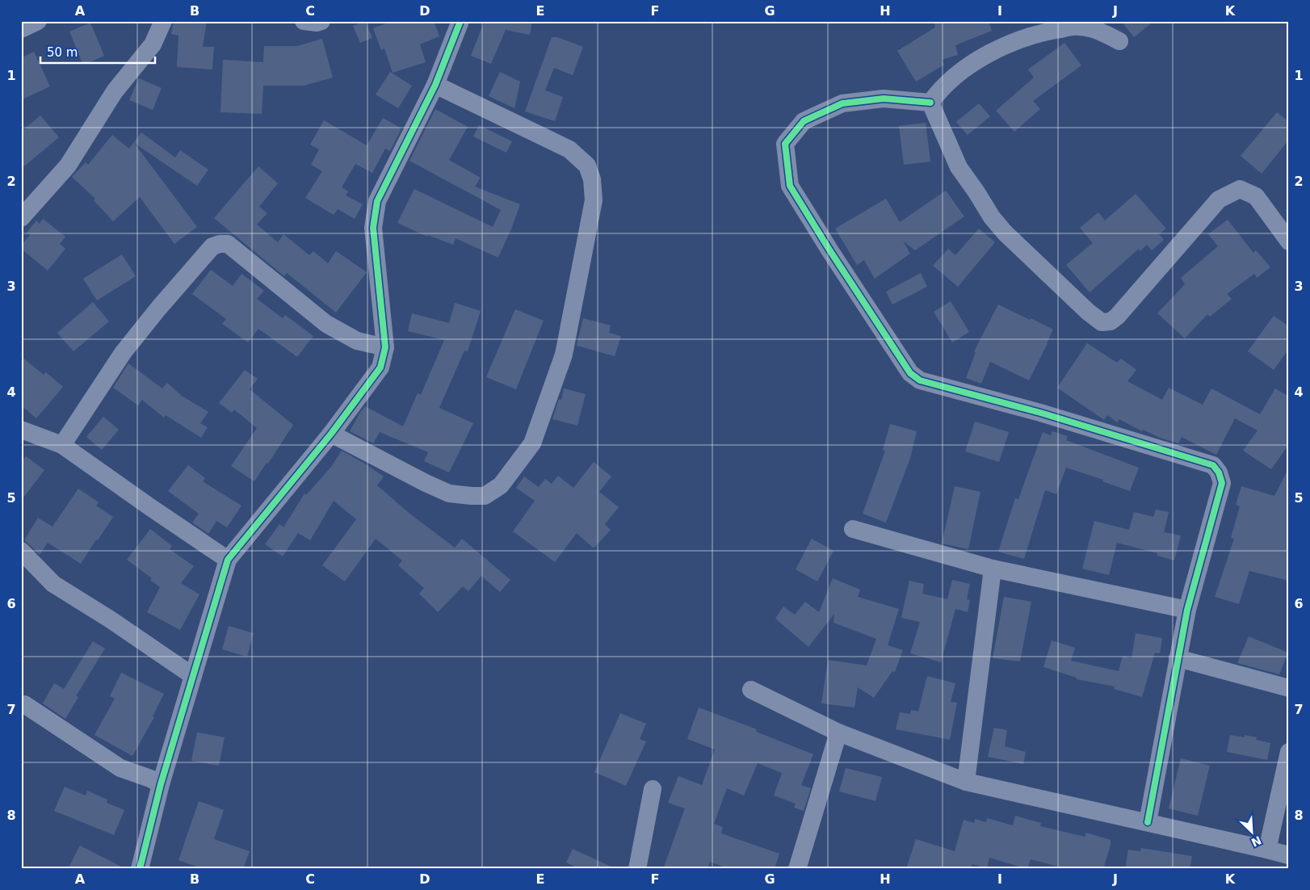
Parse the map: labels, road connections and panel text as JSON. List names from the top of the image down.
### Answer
{
  "scale_bar": "50 m",
  "north": "bottom right",
  "grid": {
    "columns": [
      "A",
      "B",
      "C",
      "D",
      "E",
      "F",
      "G",
      "H",
      "I",
      "J",
      "K"
    ],
    "rows": [
      "1",
      "2",
      "3",
      "4",
      "5",
      "6",
      "7",
      "8"
    ]
  }
}
